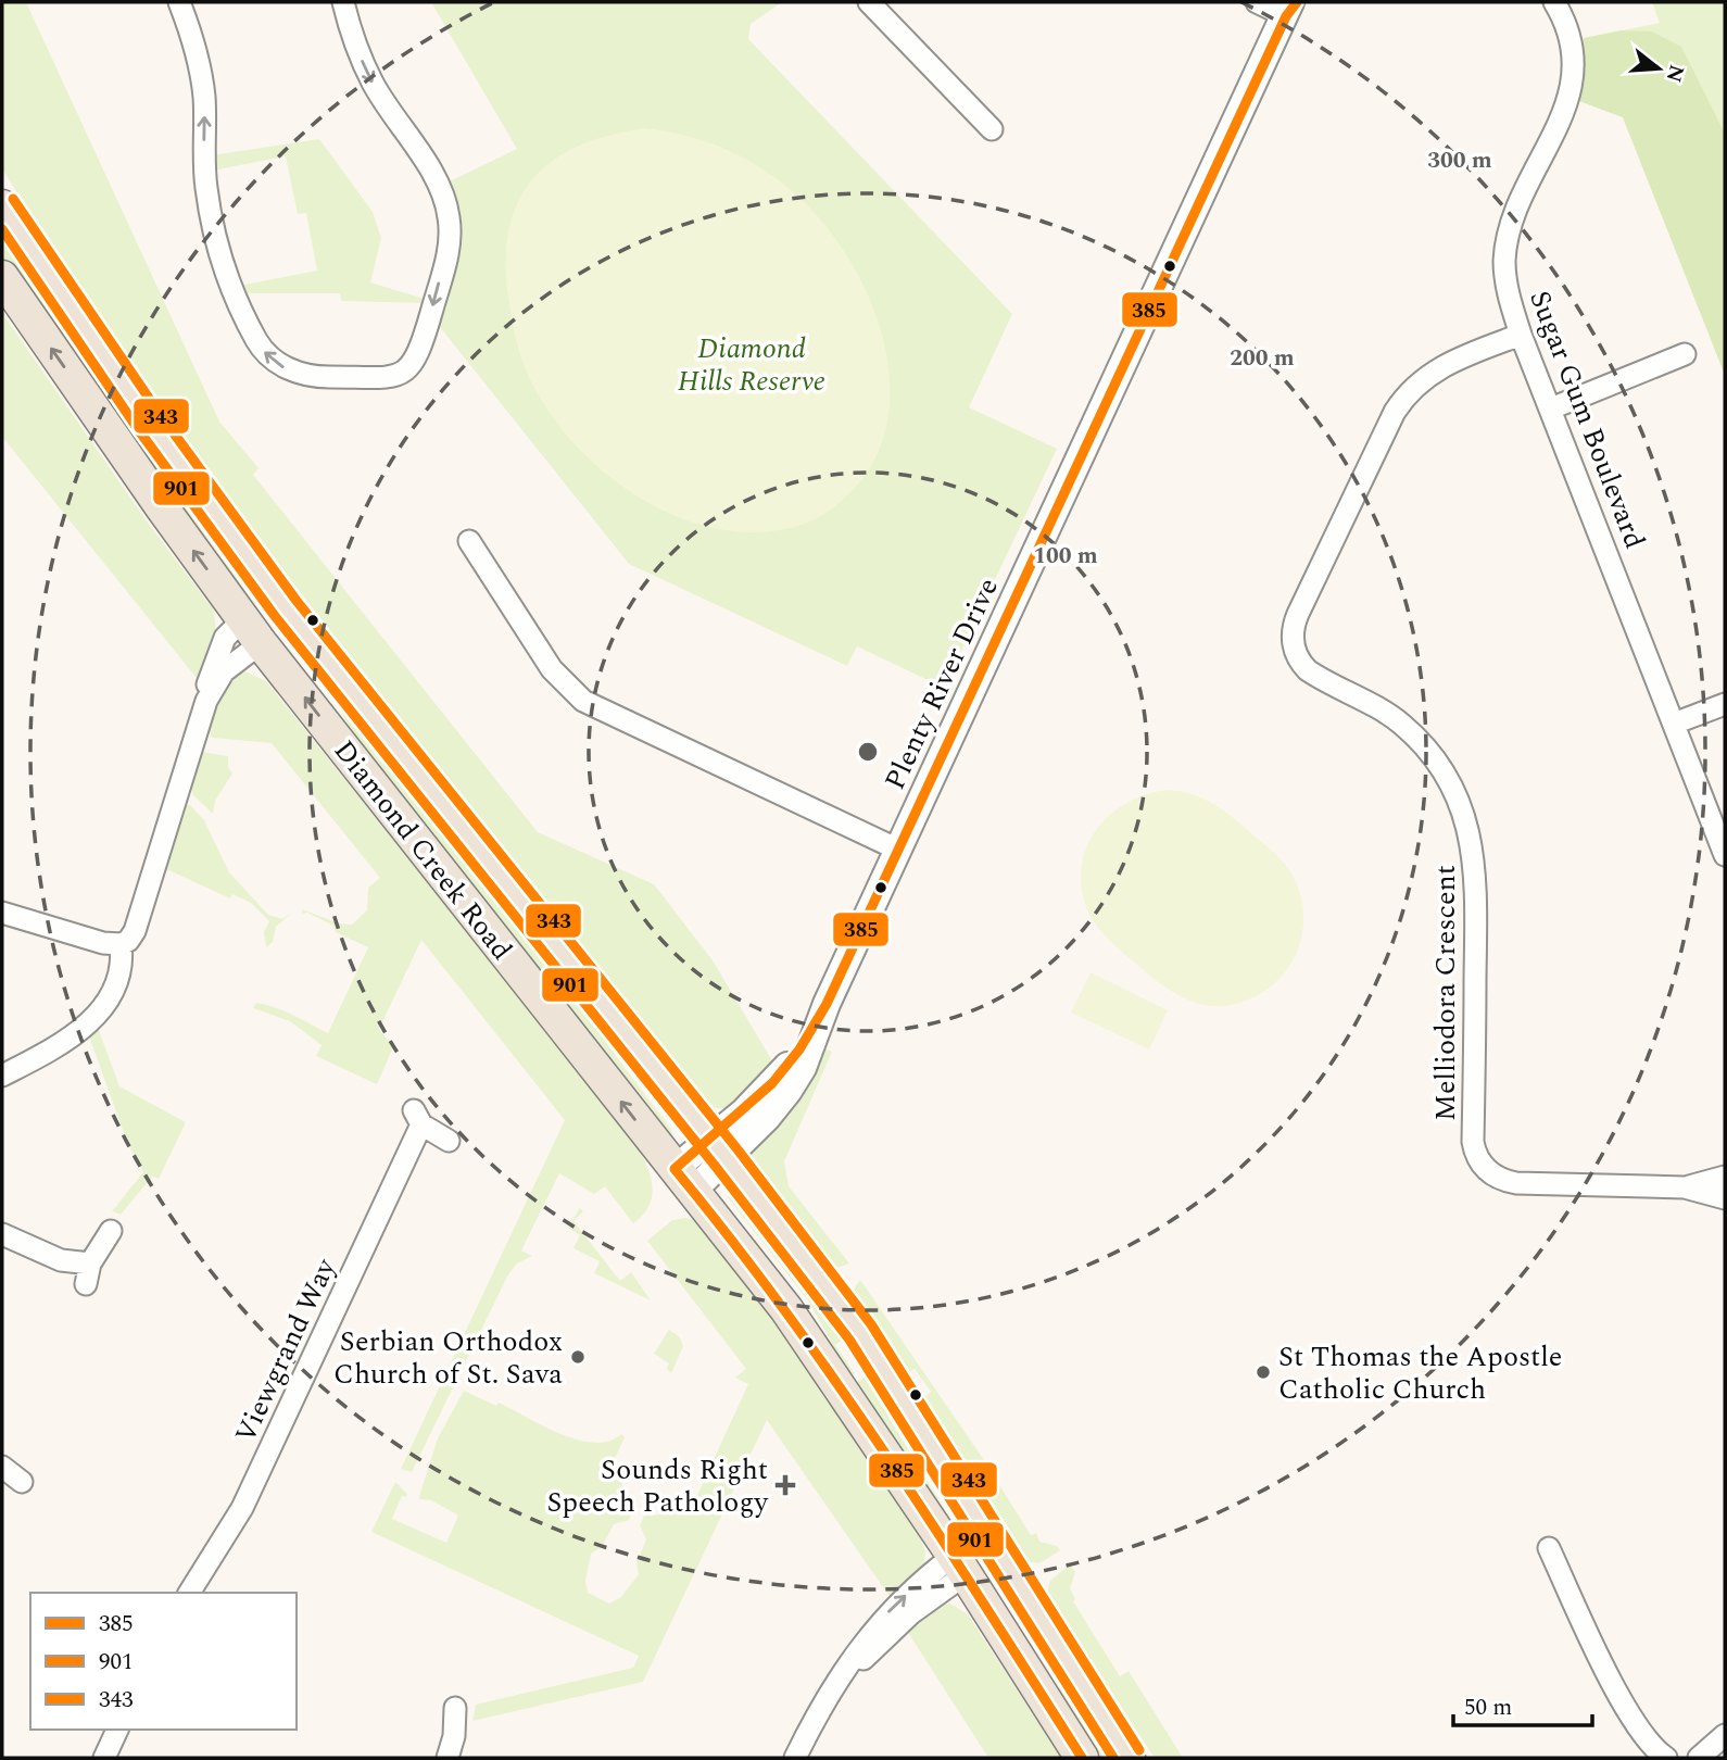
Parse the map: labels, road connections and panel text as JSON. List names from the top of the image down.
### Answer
{
  "streets": {
    "main road": ["Diamond Creek Road"],
    "street": [
      "Sugar Gum Boulevard",
      "Plenty River Drive",
      "Melliodora Crescent",
      "Viewgrand Way"
    ]
  },
  "crossings": [
    ["Sugar Gum Boulevard", "Melliodora Crescent"],
    ["Plenty River Drive", "Diamond Creek Road"]
  ],
  "parks": ["Diamond Hills Reserve"],
  "places": {
    "other": ["Serbian Orthodox Church of St. Sava", "St Thomas the Apostle Catholic Church"],
    "health": ["Sounds Right Speech Pathology"]
  },
  "lines": ["transit line 385", "transit line 343", "transit line 901"],
  "legend": ["385", "901", "343"],
  "scale_bar": "50 m",
  "north": "right",
  "rings": ["300 m", "200 m", "100 m"]
}
